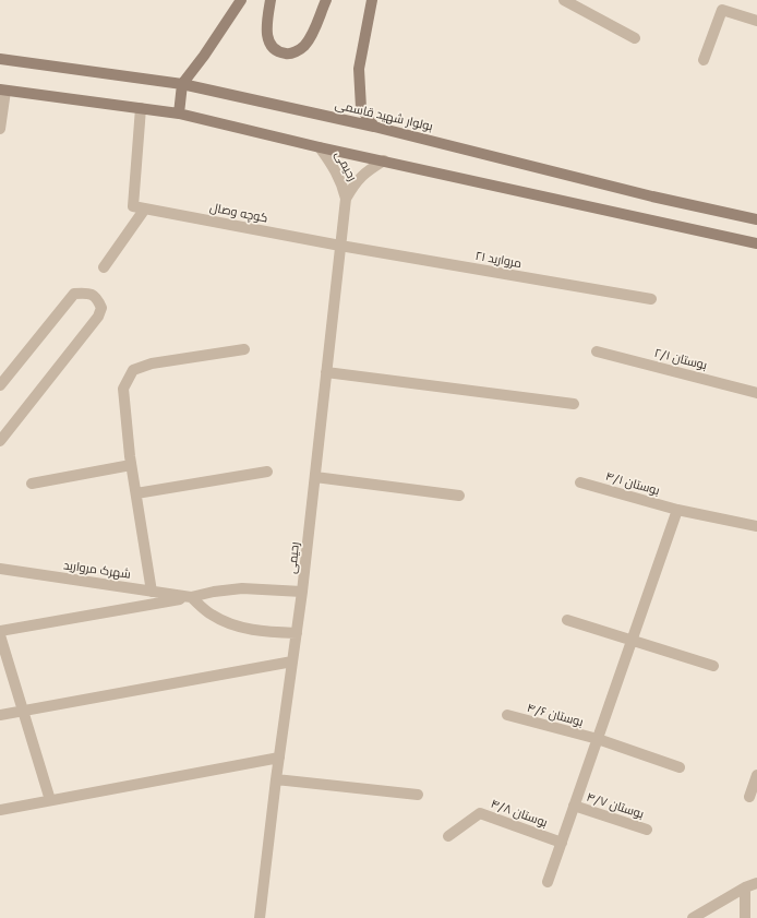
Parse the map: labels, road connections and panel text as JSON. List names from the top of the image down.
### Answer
{
  "streets": {
    "main road": ["بولوار شهید قاسمی"],
    "street": [
      "رحیمی",
      "کوچه وصال",
      "مروارید ۲۱",
      "بوستان ۲/۱",
      "بوستان ۴/۱",
      "شهرک مروارید",
      "بوستان ۴/۶",
      "بوستان ۴/۷",
      "بوستان ۴/۸"
    ]
  },
  "crossings": [
    ["رحیمی", "کوچه وصال"],
    ["رحیمی", "مروارید ۲۱"],
    ["رحیمی", "شهرک مروارید"],
    ["کوچه وصال", "مروارید ۲۱"]
  ]
}
